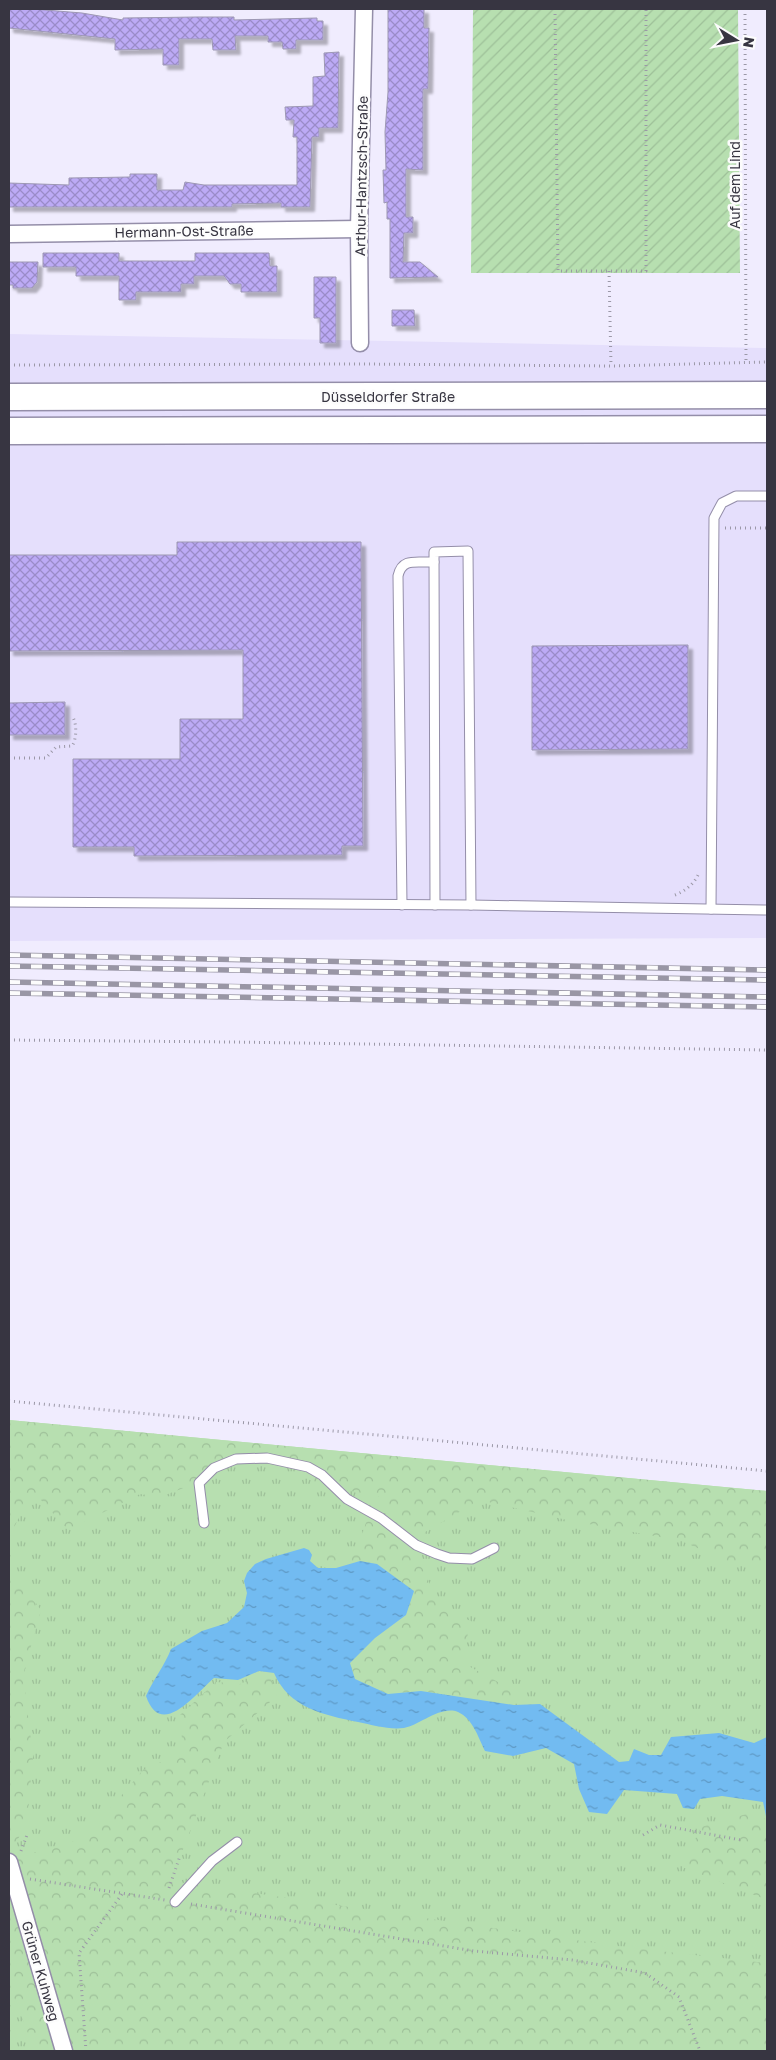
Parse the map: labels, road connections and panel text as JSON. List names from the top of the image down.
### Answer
{
  "streets": {
    "main road": ["Düsseldorfer Straße"],
    "street": ["Arthur-Hantzsch-Straße", "Hermann-Ost-Straße", "Grüner Kuhweg"],
    "path": ["Auf dem Lind"]
  },
  "crossings": [
    ["Arthur-Hantzsch-Straße", "Hermann-Ost-Straße"]
  ],
  "north": "right"
}
